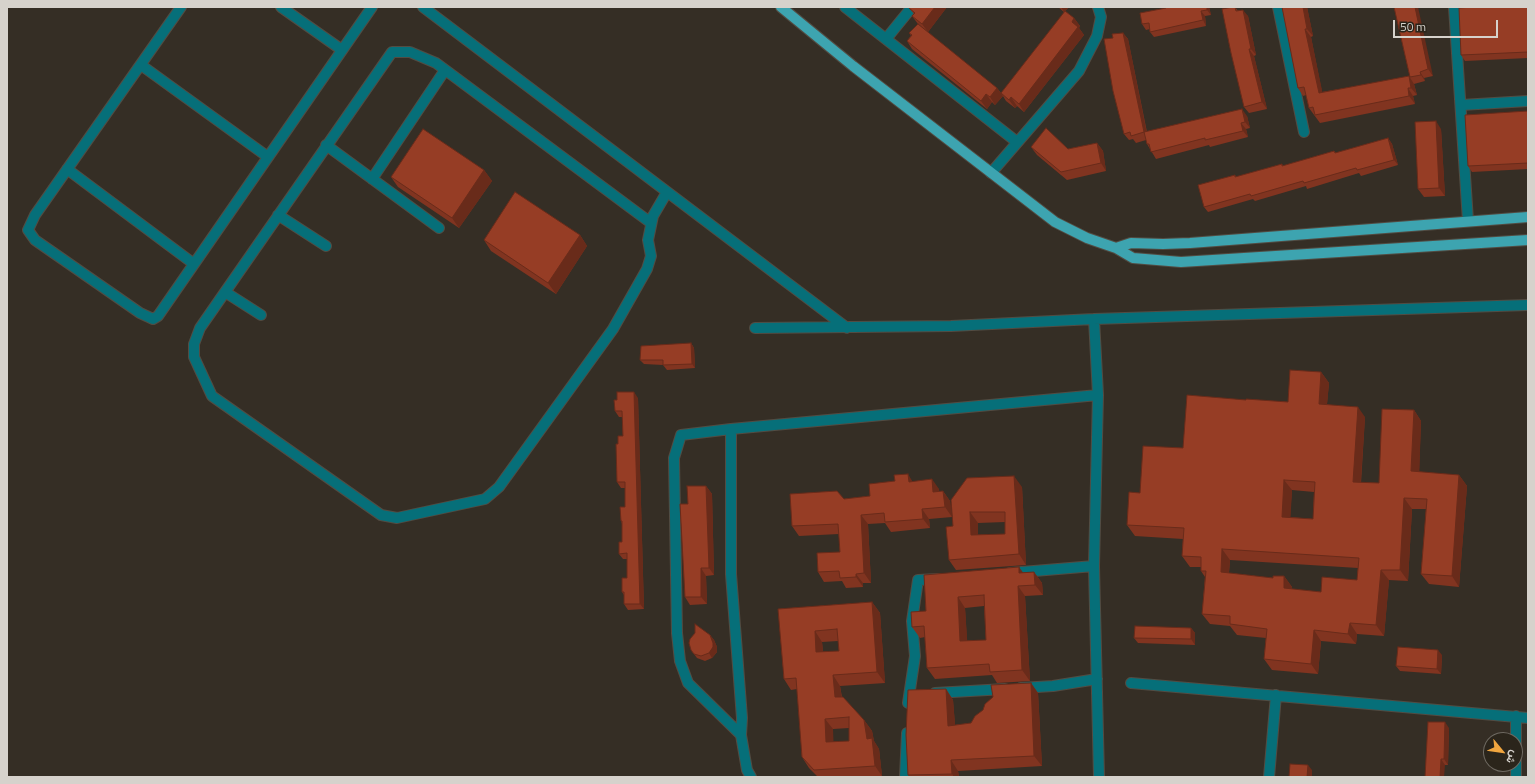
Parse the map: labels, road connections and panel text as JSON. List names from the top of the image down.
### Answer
{
  "scale_bar": "50 m",
  "north": "bottom right"
}
